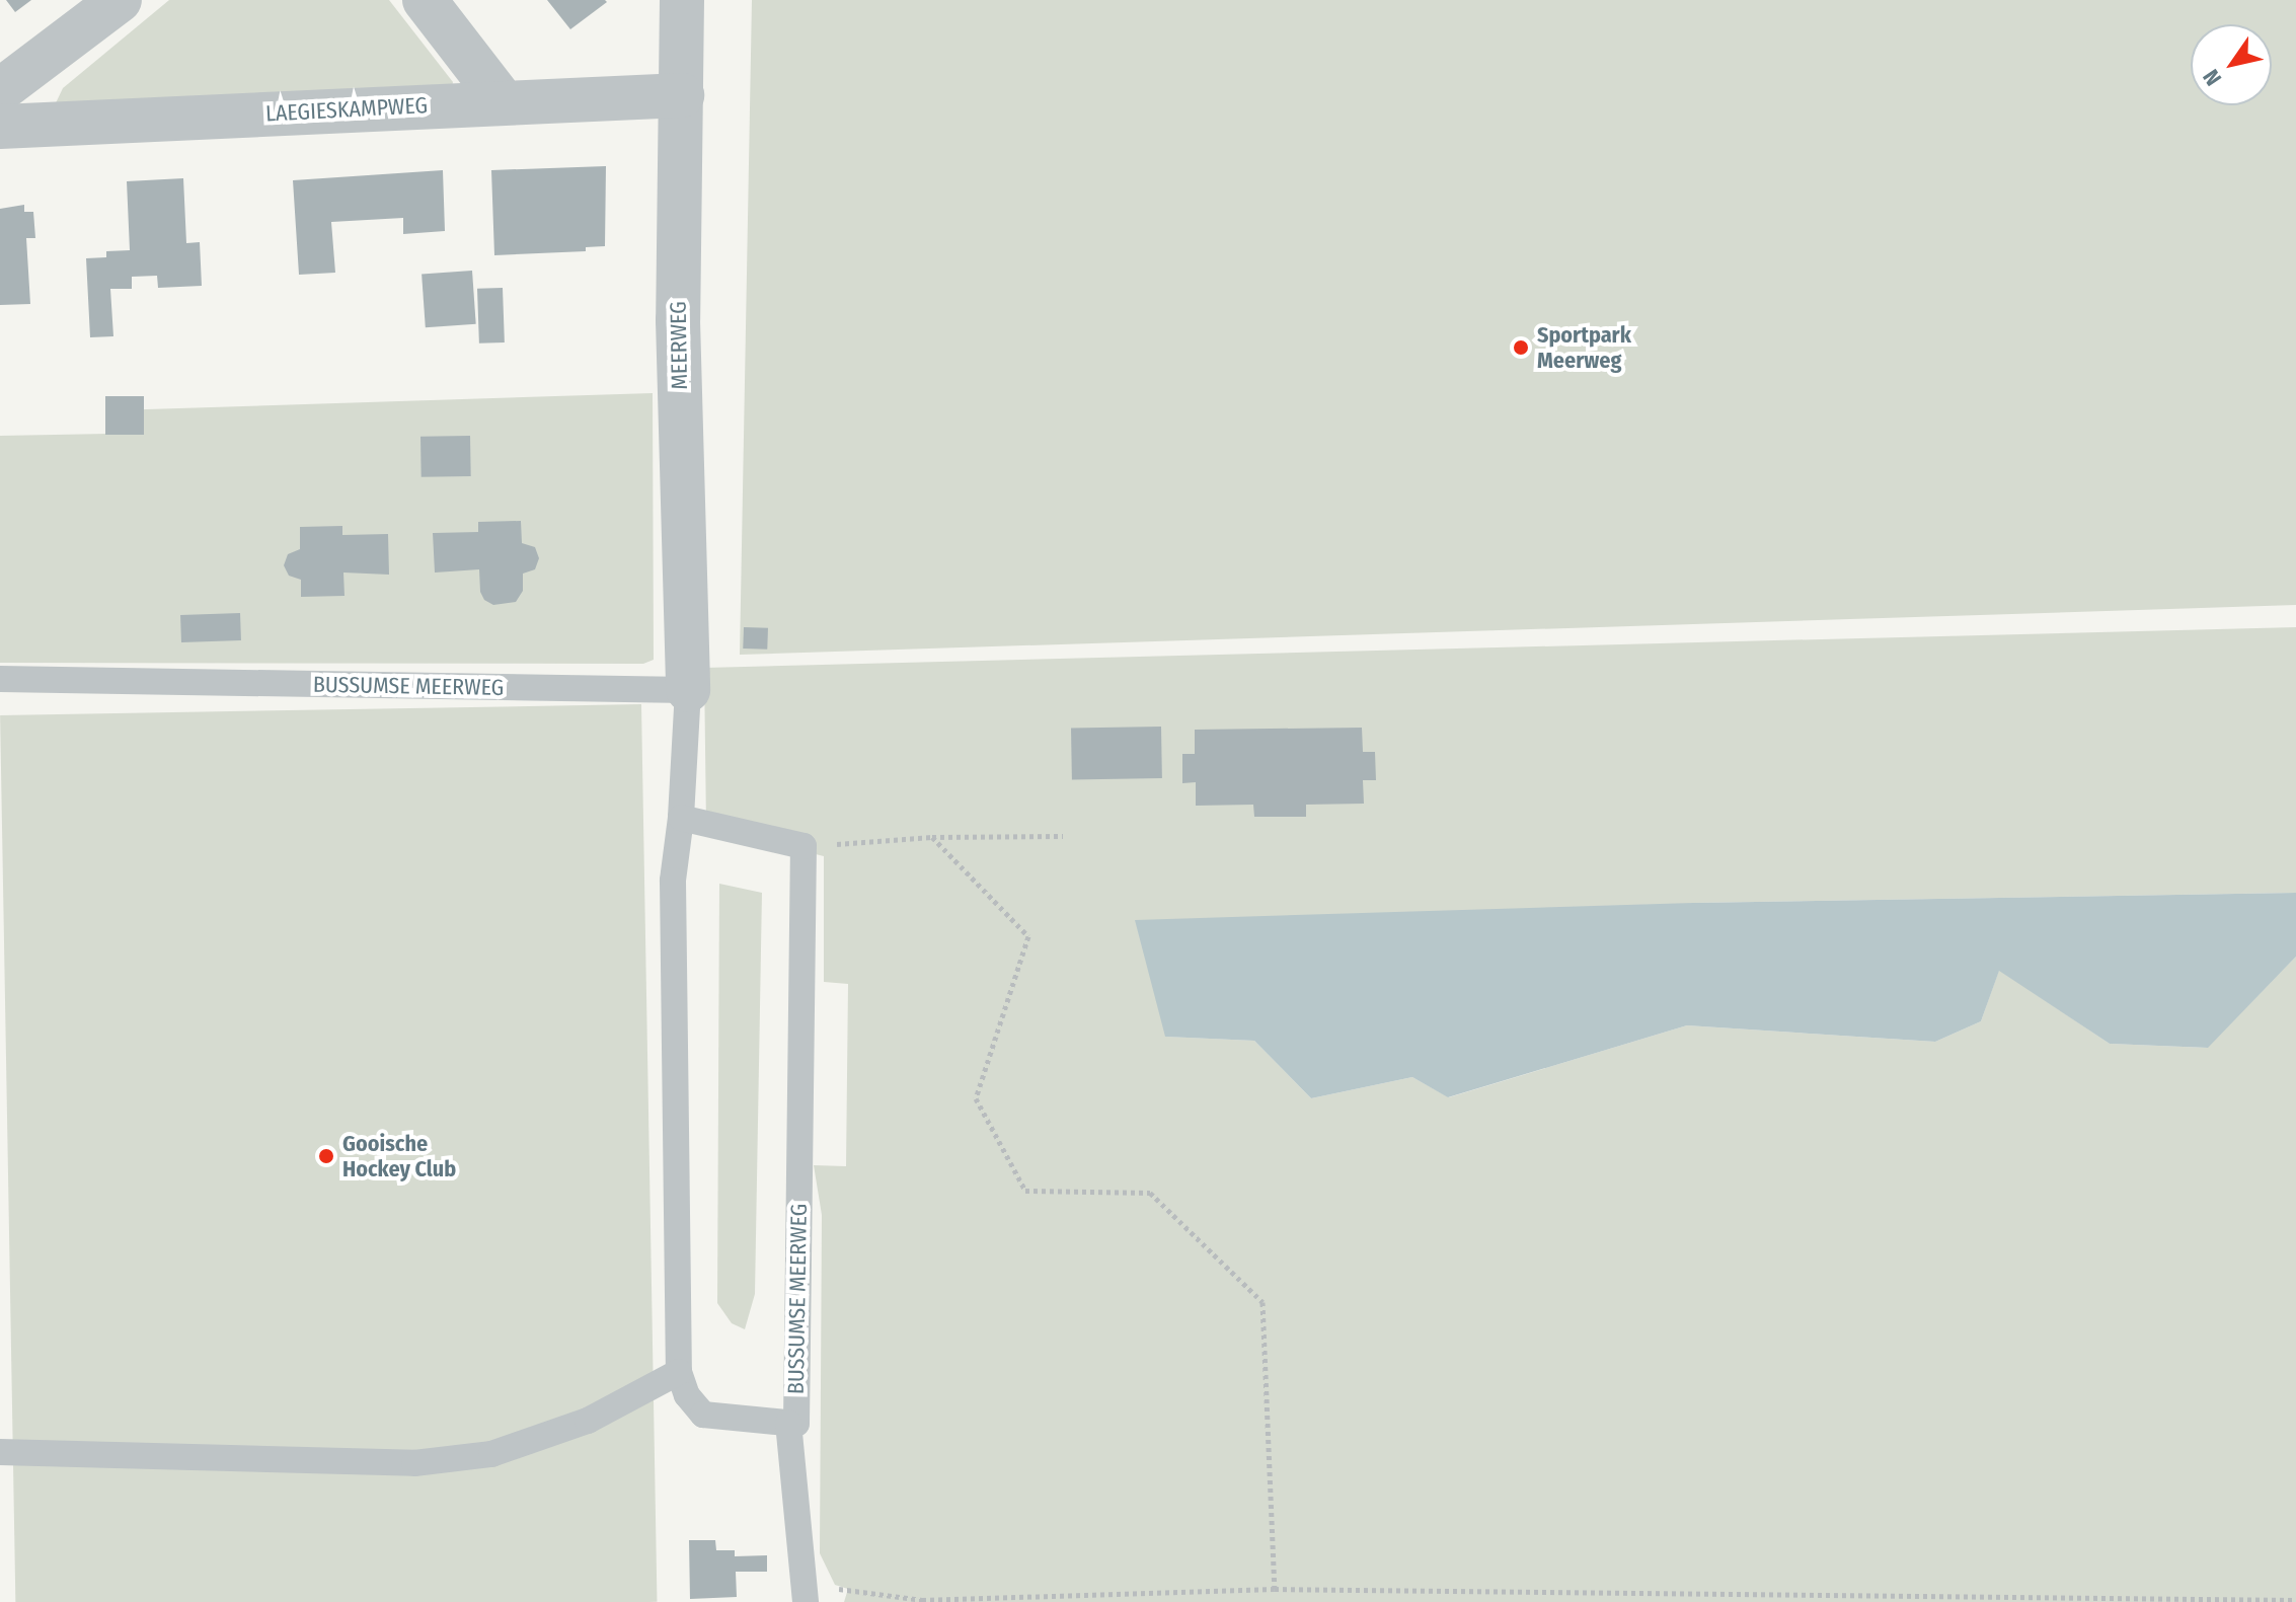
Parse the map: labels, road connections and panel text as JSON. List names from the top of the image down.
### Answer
{
  "streets": {
    "street": ["LAEGIESKAMPWEG", "MEERWEG"],
    "lane": ["BUSSUMSE MEERWEG"]
  },
  "crossings": [
    ["LAEGIESKAMPWEG", "MEERWEG"],
    ["MEERWEG", "BUSSUMSE MEERWEG"]
  ],
  "places": ["Sportpark Meerweg", "Gooische Hockey Club"],
  "north": "bottom left"
}
